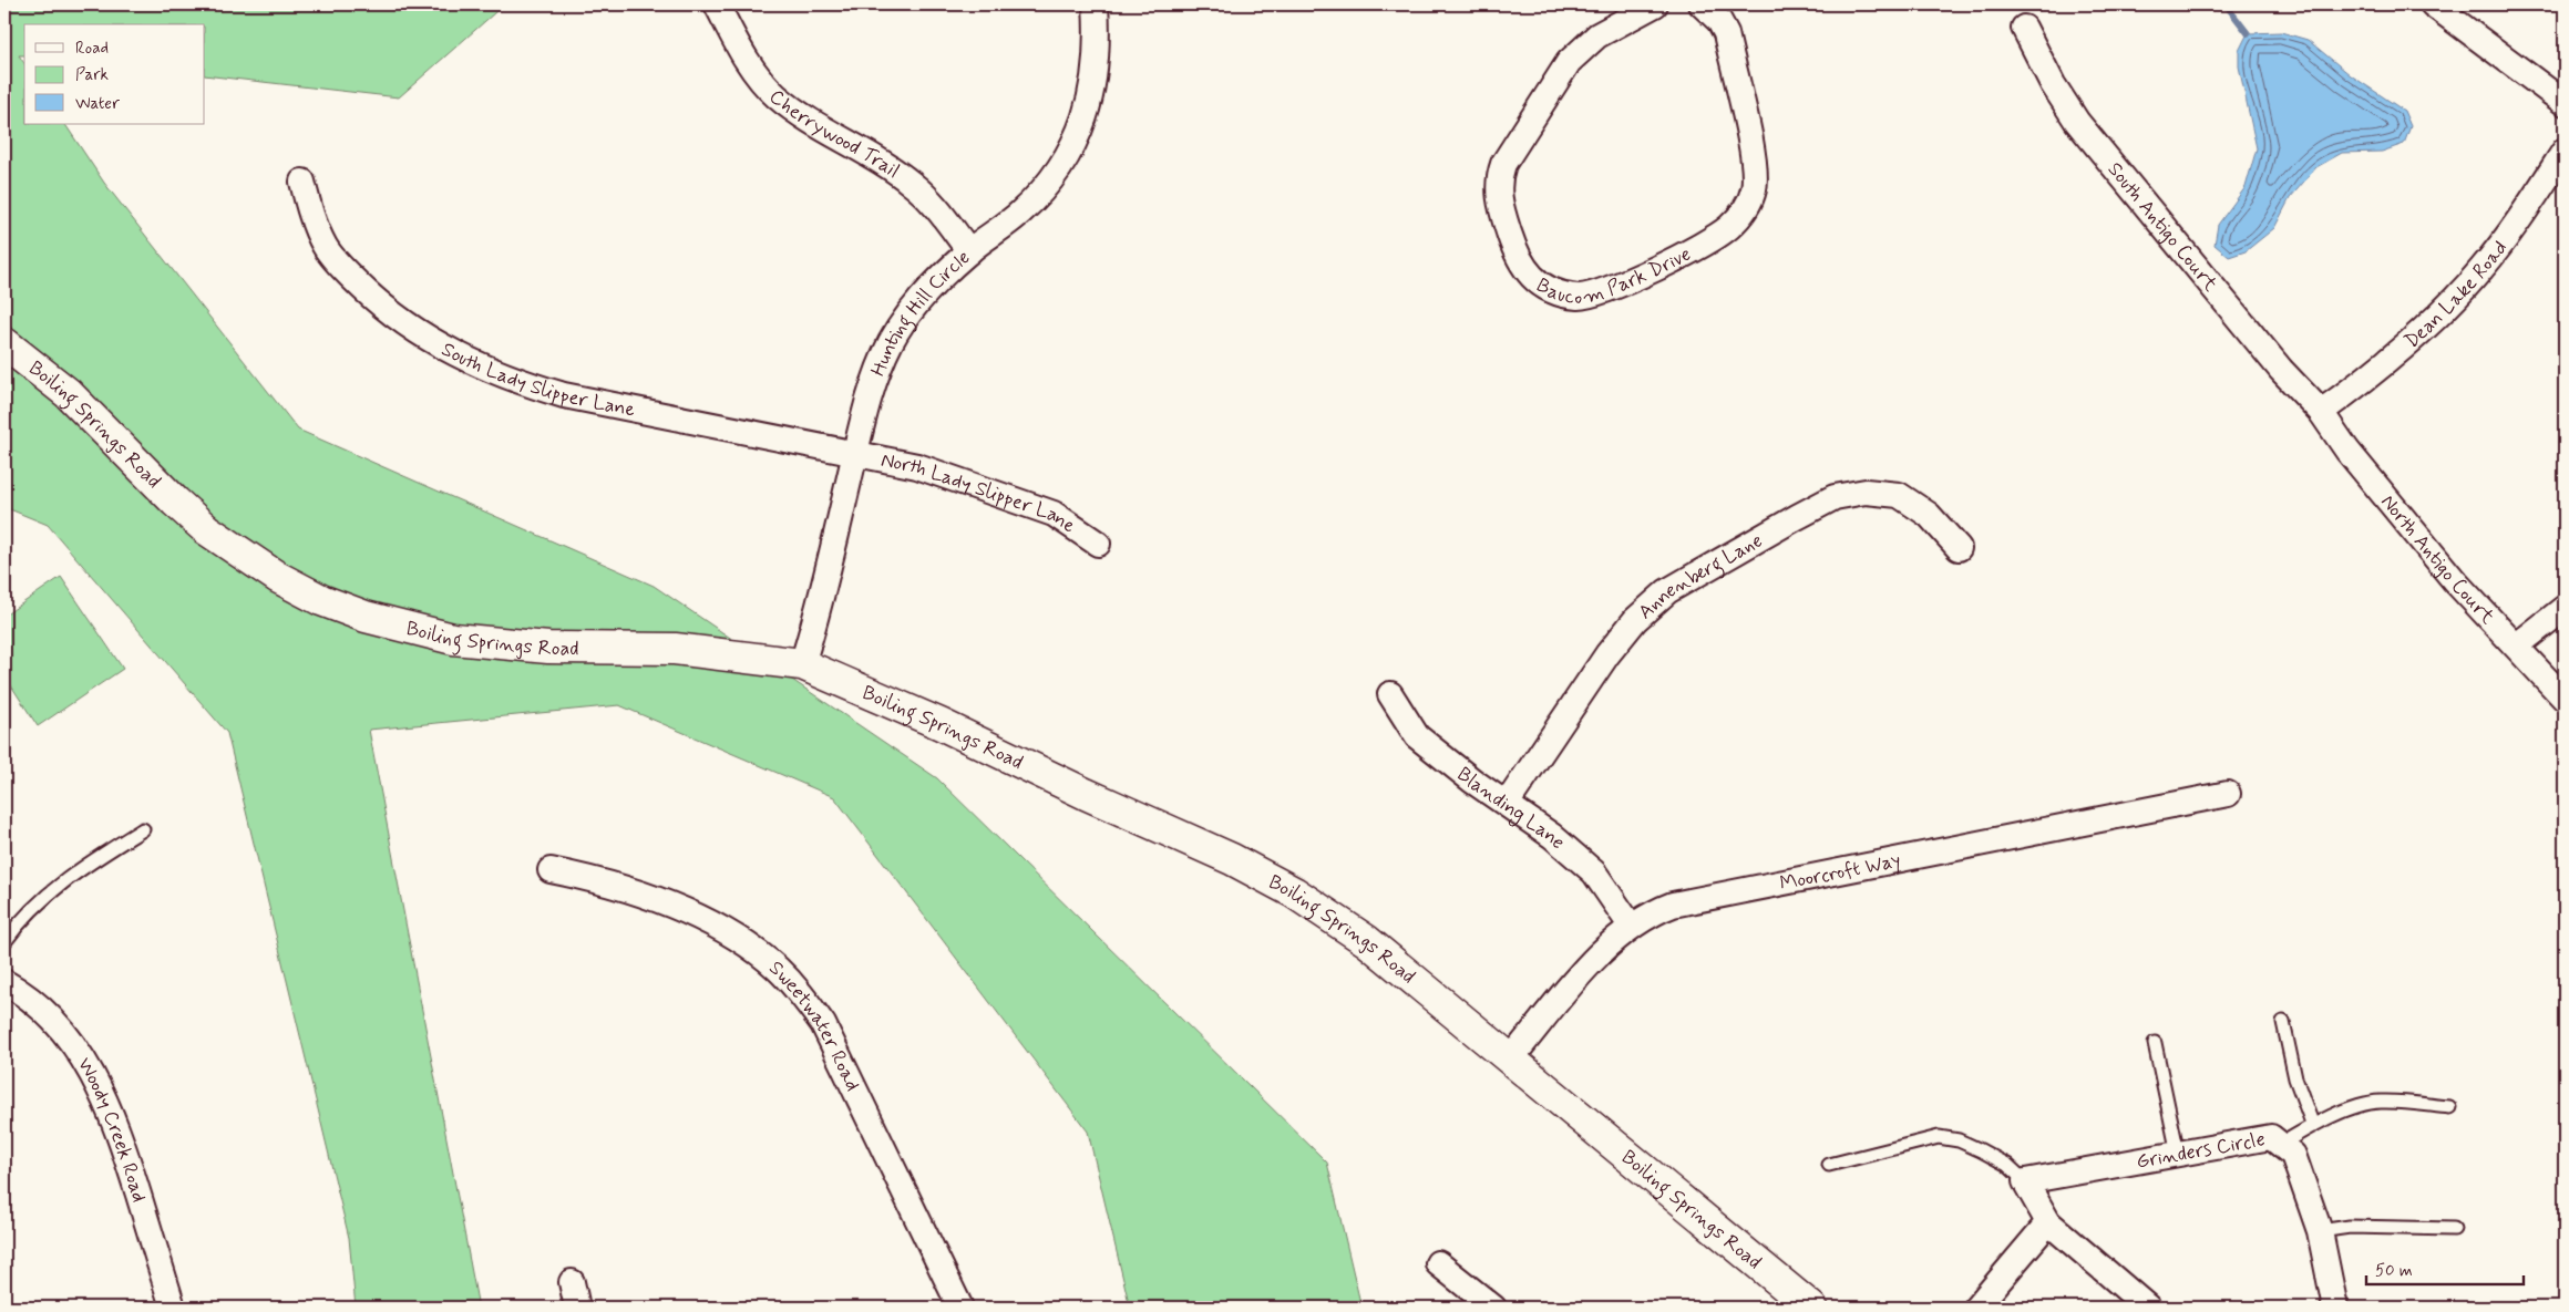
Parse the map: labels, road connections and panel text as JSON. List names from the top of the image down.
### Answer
{
  "streets": {
    "street": [
      "Cherrywood Trail",
      "South Antigo Court",
      "Baucom Park Drive",
      "Dean Lake Road",
      "Hunting Hill Circle",
      "South Lady Slipper Lane",
      "Boiling Springs Road",
      "North Lady Slipper Lane",
      "North Antigo Court",
      "Annenberg Lane",
      "Blanding Lane",
      "Moorcroft Way",
      "Sweetwater Road",
      "Woody Creek Road",
      "Grinders Circle"
    ]
  },
  "crossings": [
    ["Cherrywood Trail", "Hunting Hill Circle"],
    ["South Antigo Court", "Dean Lake Road"],
    ["South Antigo Court", "North Antigo Court"],
    ["Dean Lake Road", "North Antigo Court"],
    ["Hunting Hill Circle", "South Lady Slipper Lane"],
    ["Hunting Hill Circle", "Boiling Springs Road"],
    ["Hunting Hill Circle", "North Lady Slipper Lane"],
    ["South Lady Slipper Lane", "North Lady Slipper Lane"],
    ["Boiling Springs Road", "Moorcroft Way"],
    ["Annenberg Lane", "Blanding Lane"],
    ["Blanding Lane", "Moorcroft Way"]
  ],
  "legend": ["Road", "Park", "Water"],
  "scale_bar": "50 m"
}
